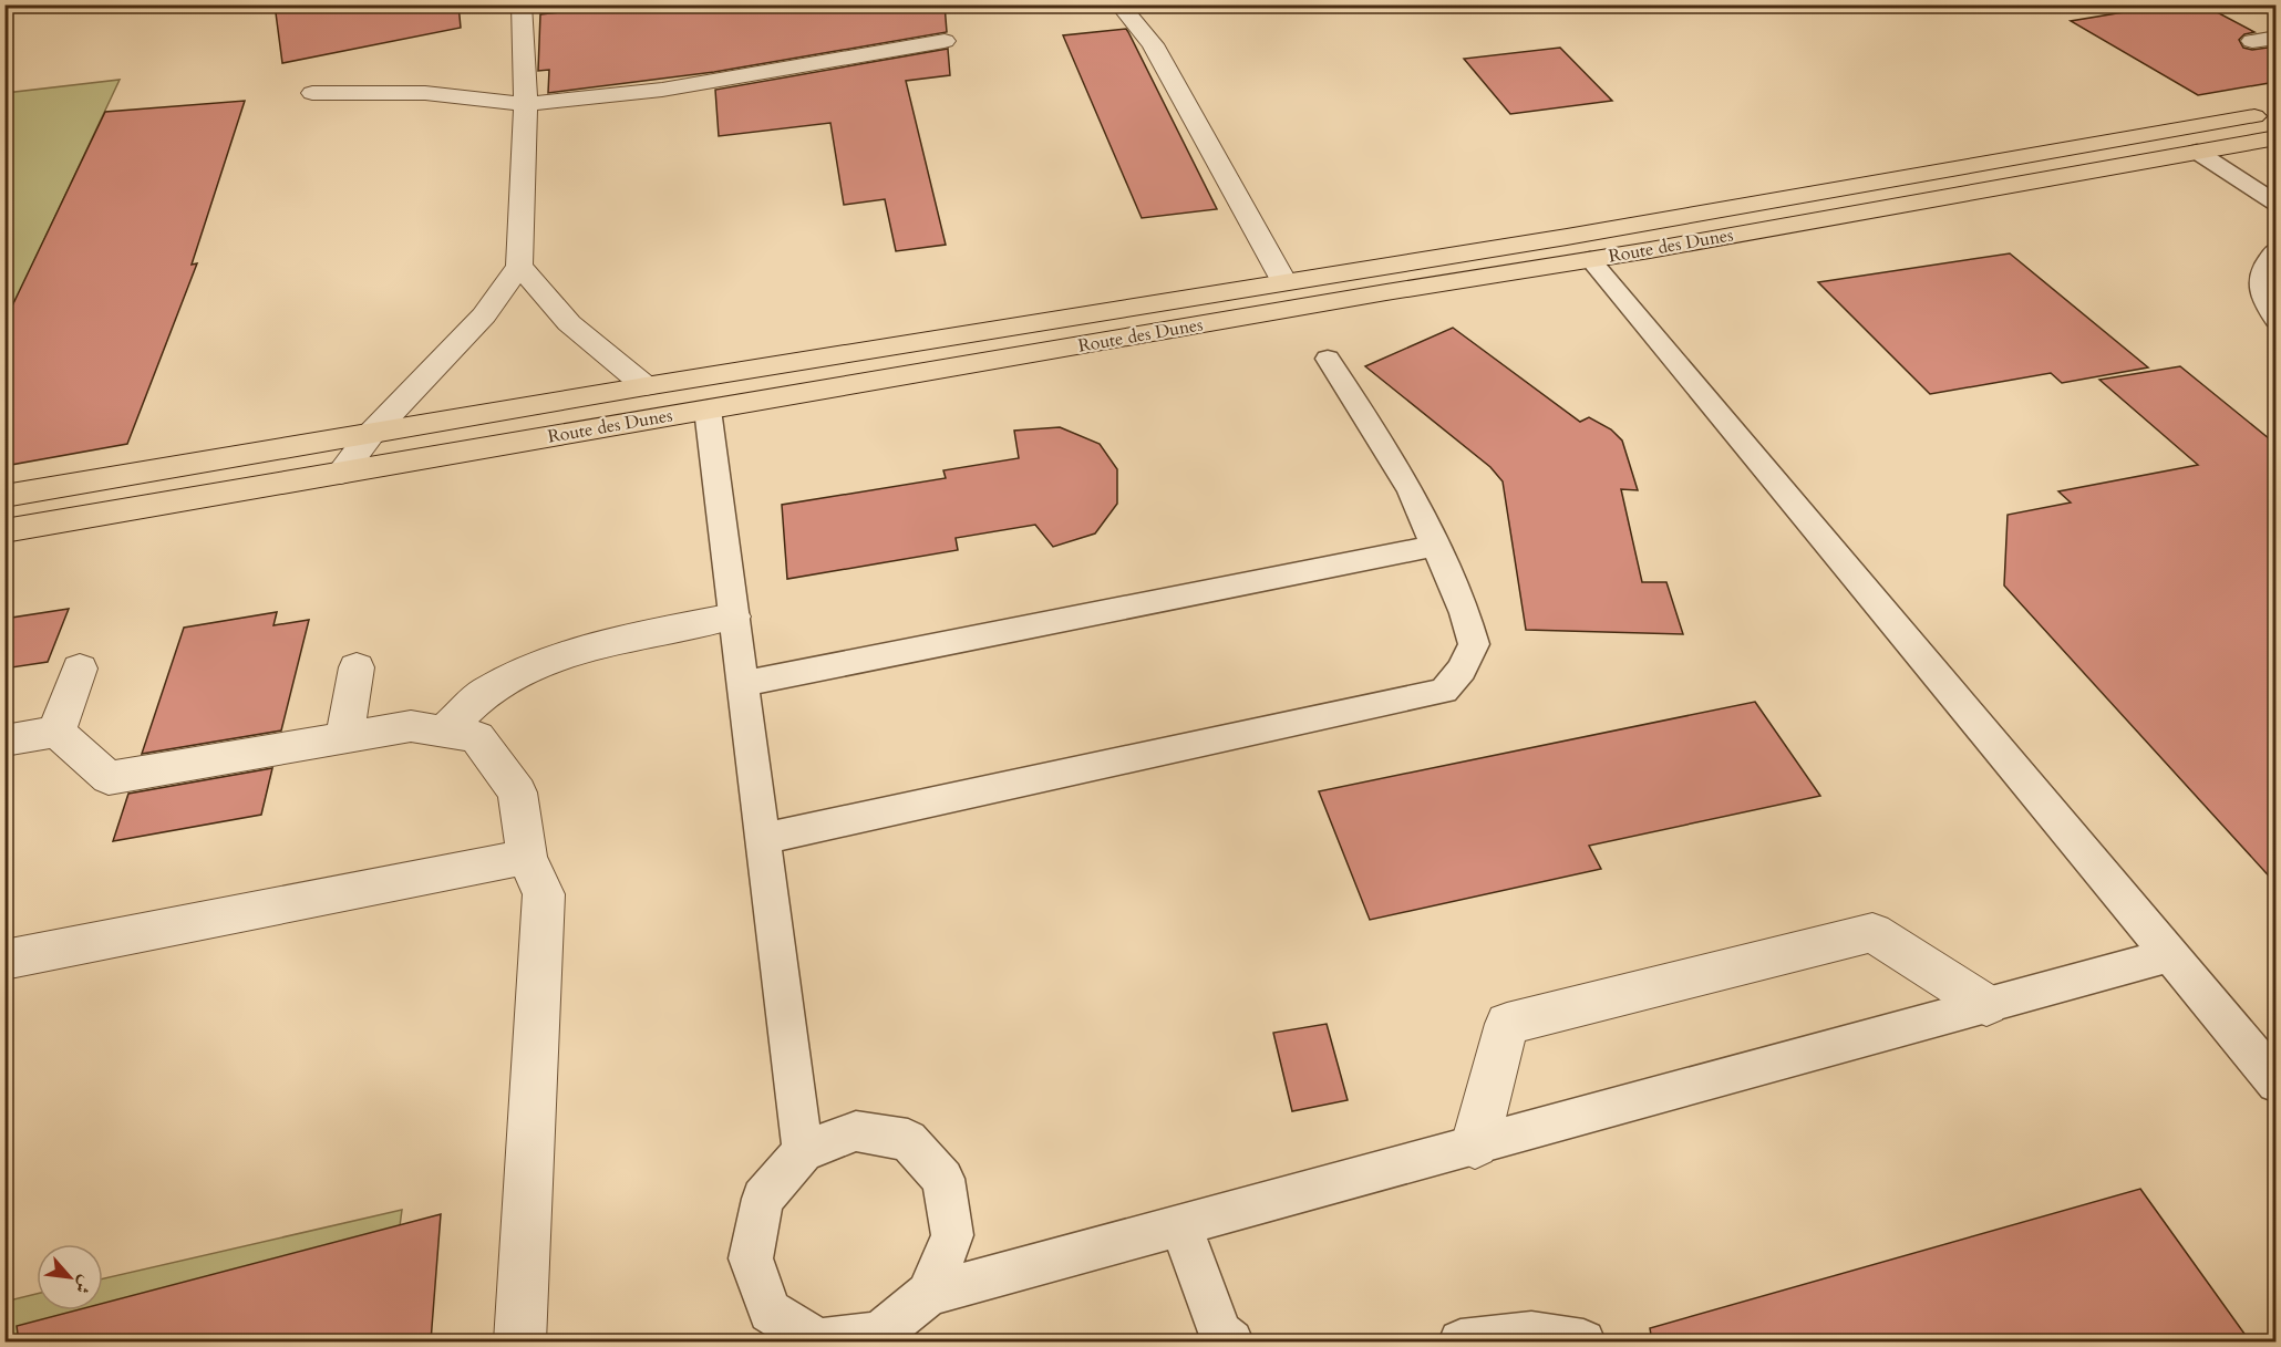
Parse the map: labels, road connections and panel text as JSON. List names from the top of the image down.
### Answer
{
  "streets": {
    "main road": ["Route des Dunes"]
  },
  "north": "bottom right"
}
